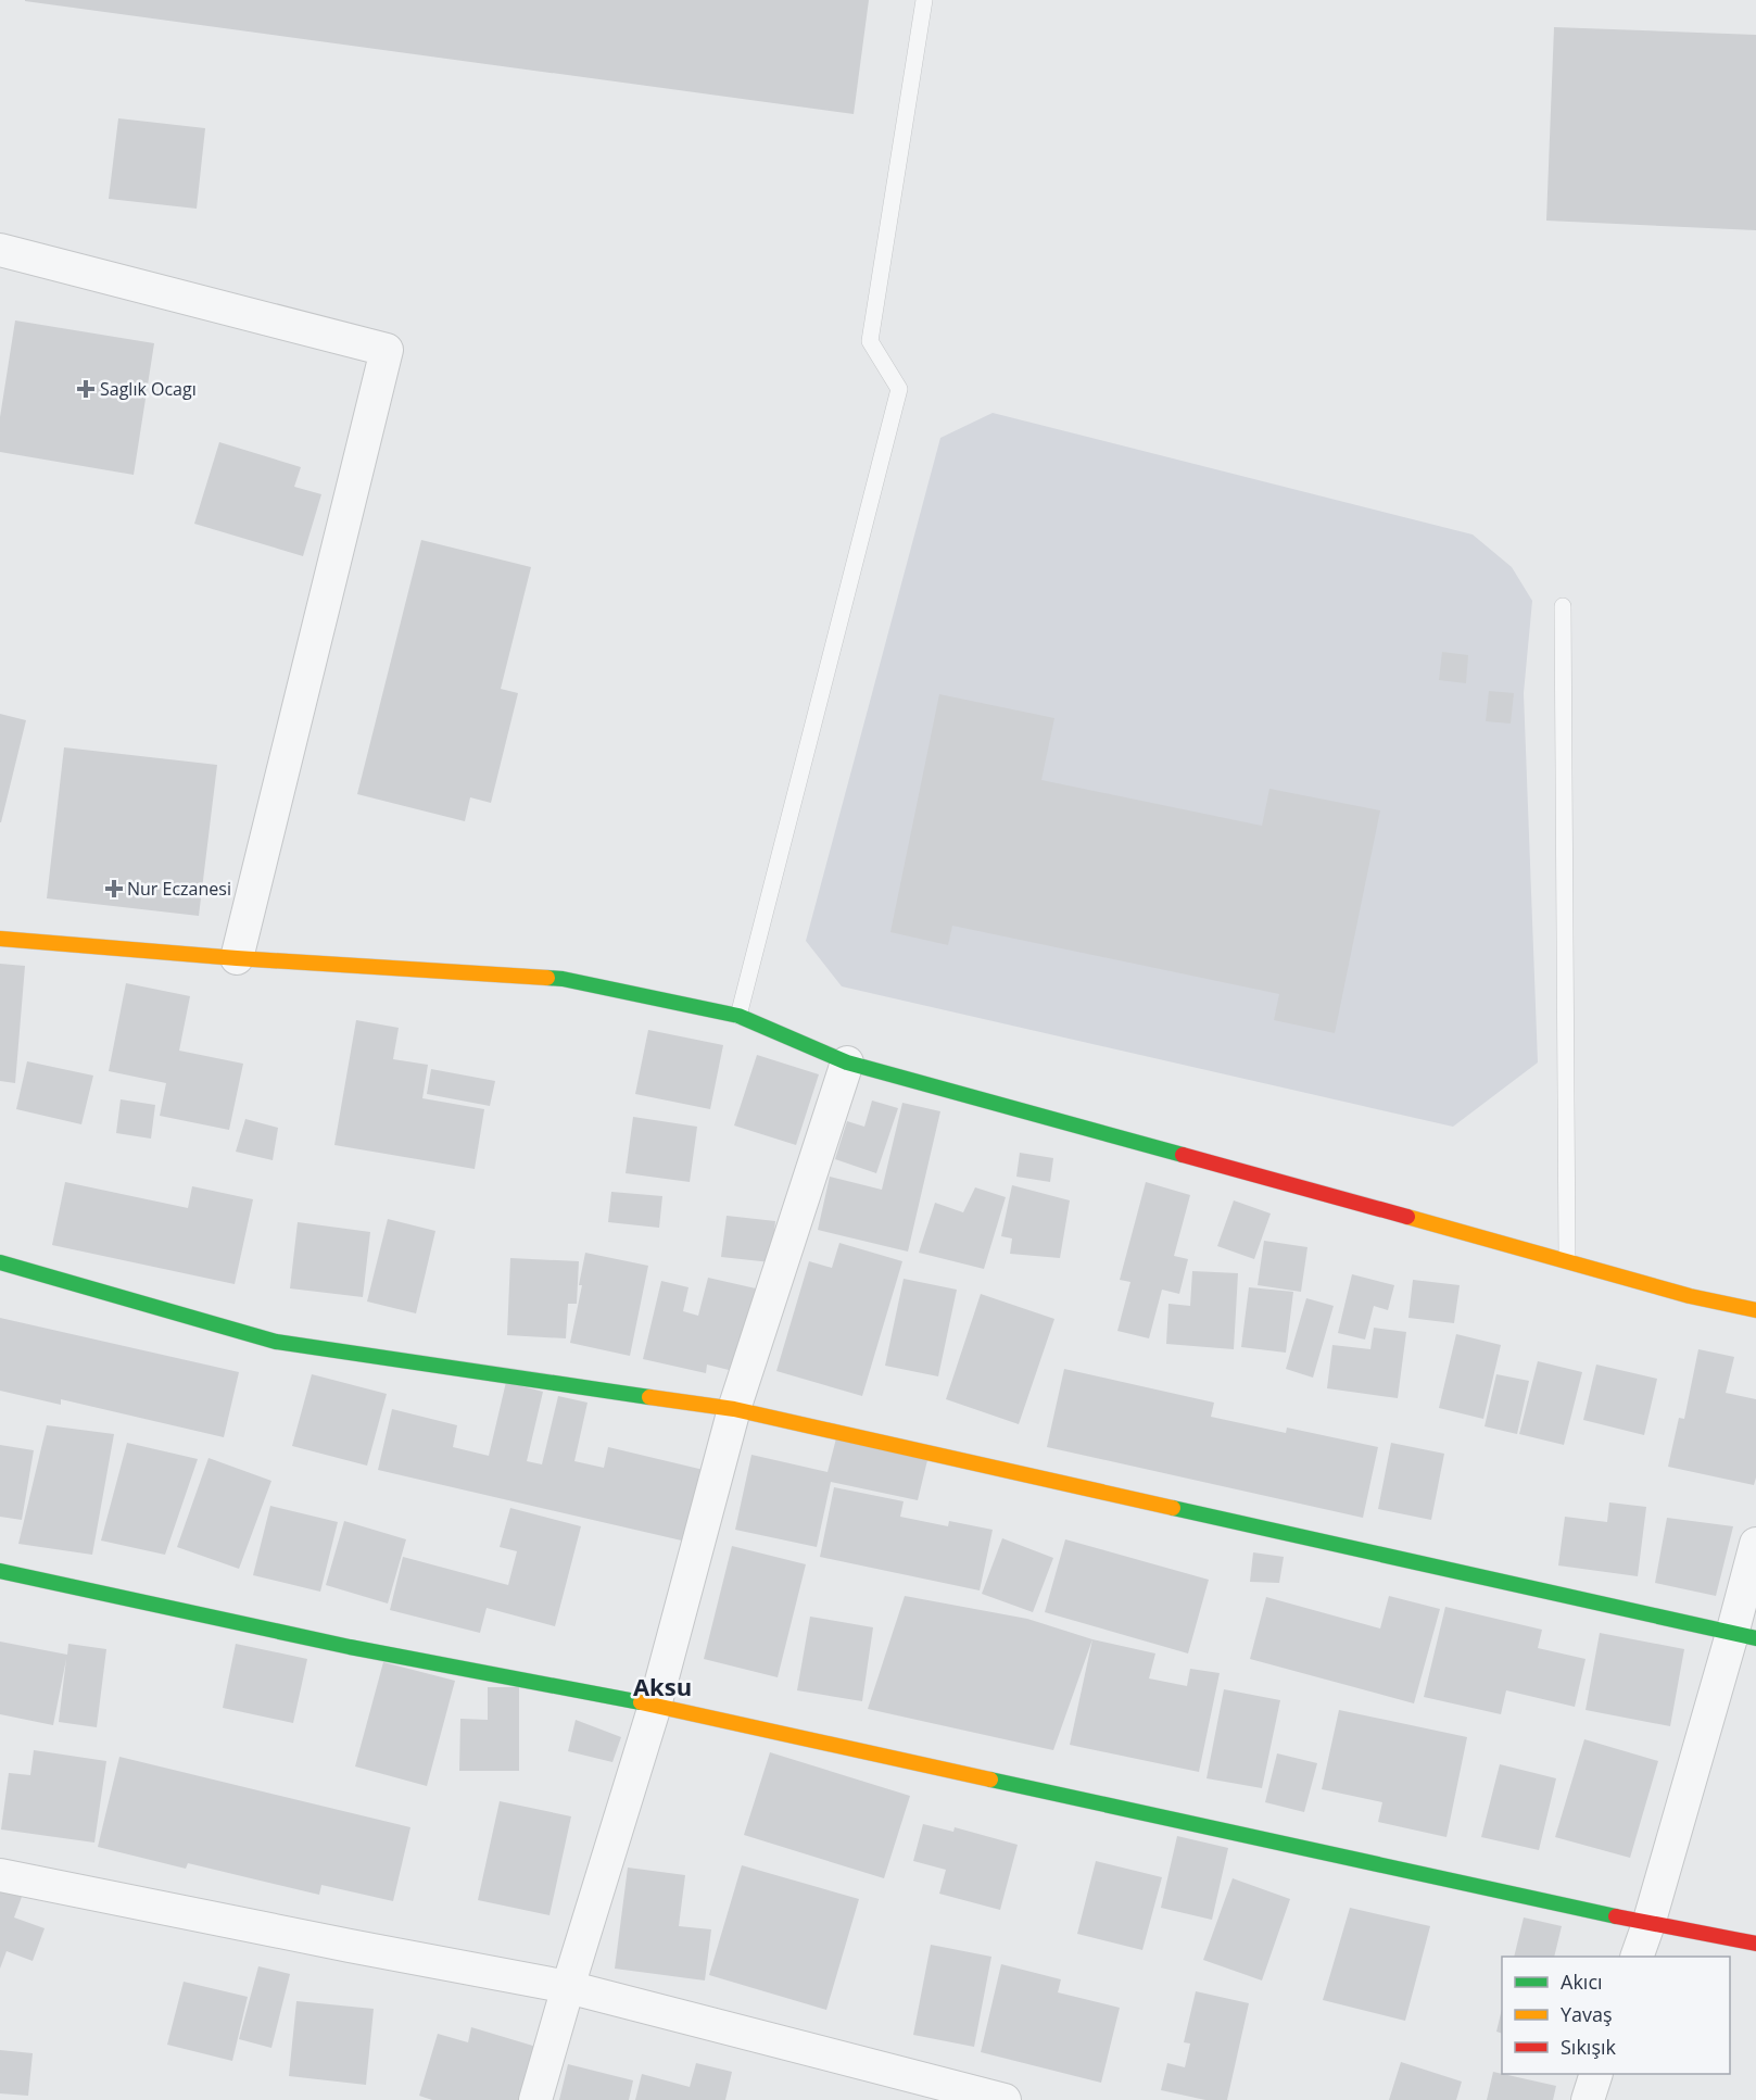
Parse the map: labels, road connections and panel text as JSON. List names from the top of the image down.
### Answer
{
  "districts": ["Aksu"],
  "places": {
    "health": ["Saglık Ocagı", "Nur Eczanesi"]
  },
  "legend": ["Akıcı", "Yavaş", "Sıkışık"]
}
